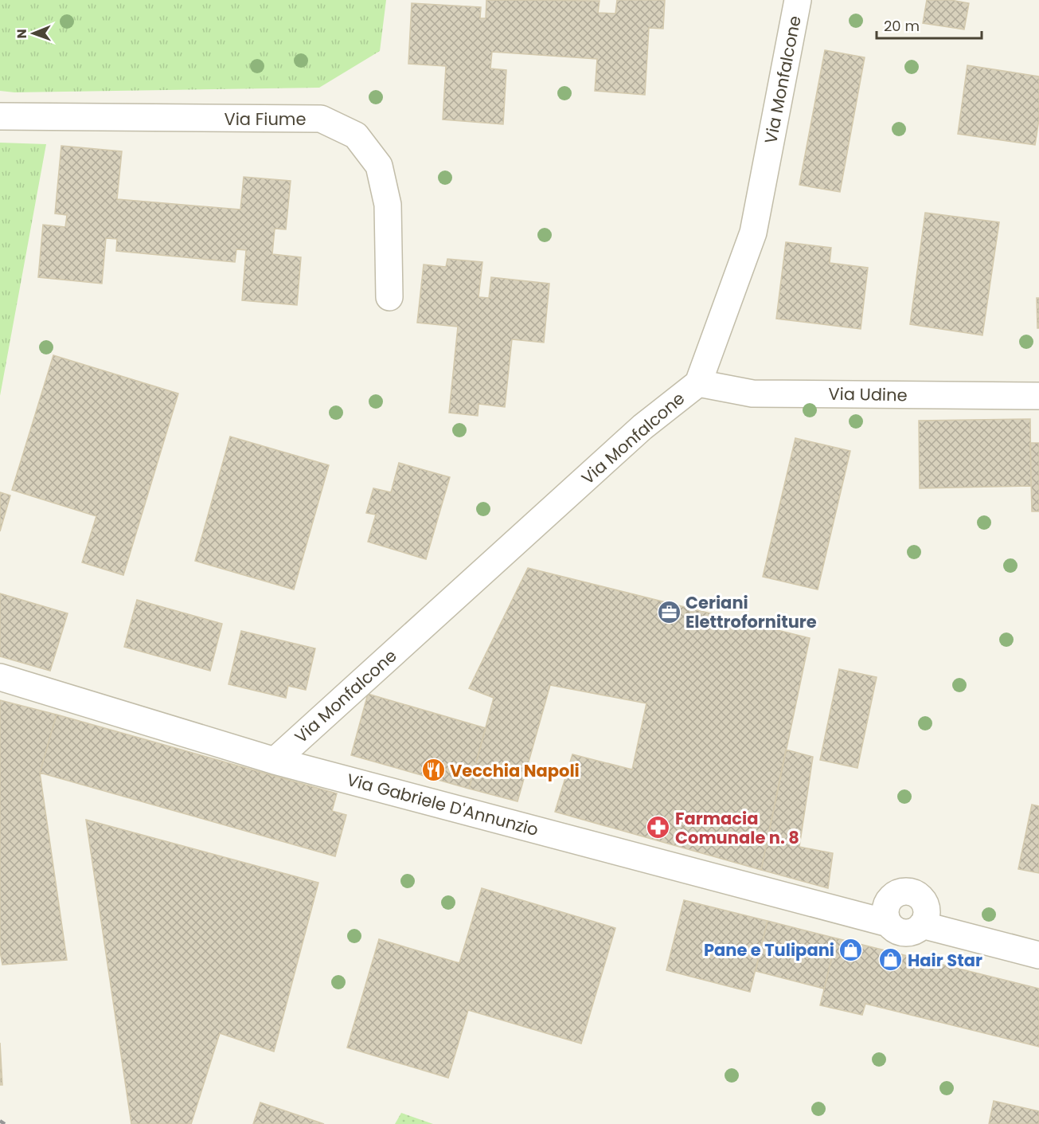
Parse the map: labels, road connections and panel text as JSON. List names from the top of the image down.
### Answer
{
  "streets": {
    "street": [
      "Via Monfalcone",
      "Via Fiume",
      "Via Udine",
      "Via Gabriele D'Annunzio"
    ]
  },
  "crossings": [
    ["Via Monfalcone", "Via Udine"],
    ["Via Monfalcone", "Via Gabriele D'Annunzio"]
  ],
  "places": {
    "office": ["Ceriani Elettroforniture"],
    "restaurant": ["Vecchia Napoli"],
    "pharmacy": ["Farmacia Comunale n. 8"],
    "shop": ["Pane e Tulipani", "Hair Star"]
  },
  "scale_bar": "20 m",
  "north": "left"
}
